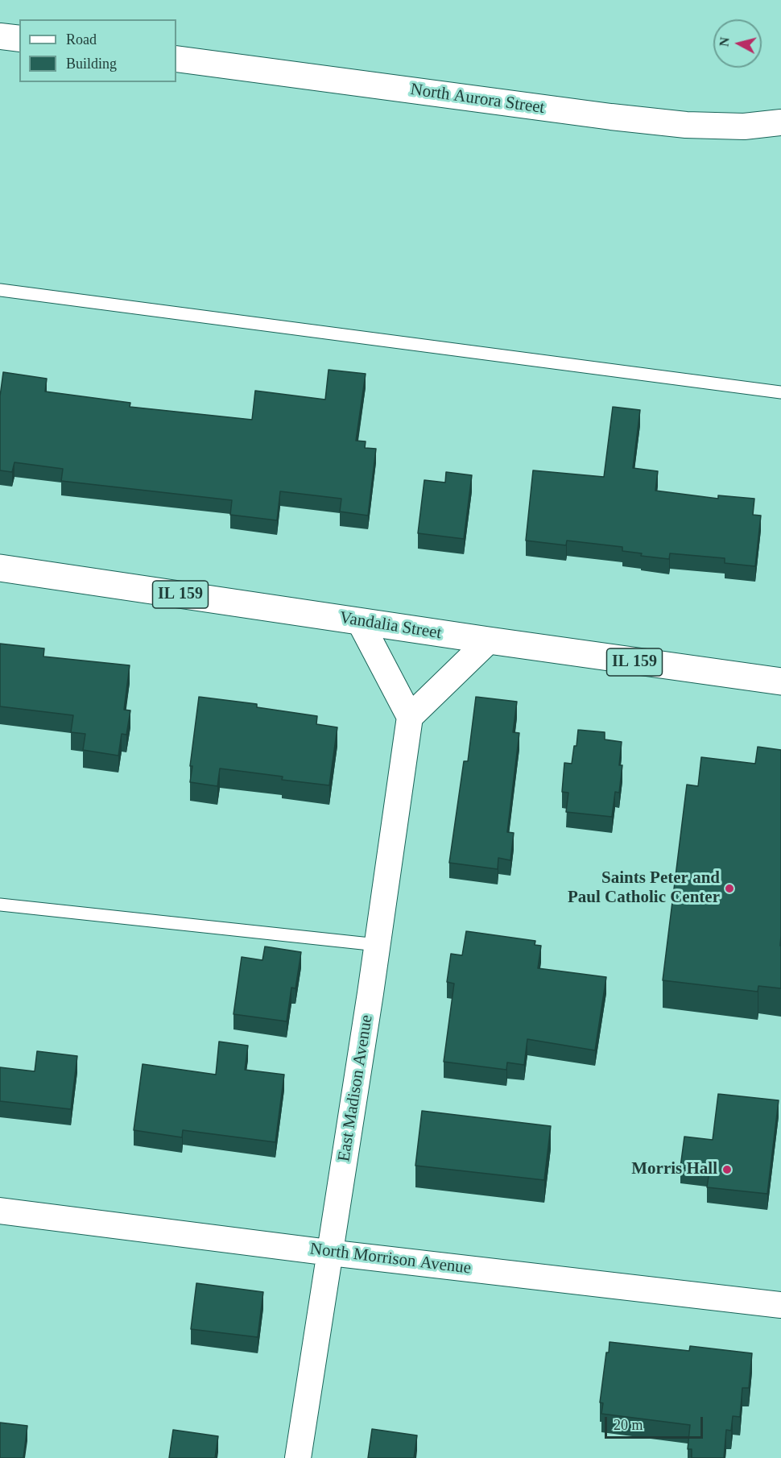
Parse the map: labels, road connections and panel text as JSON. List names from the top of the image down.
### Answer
{
  "streets": {
    "main road": ["IL 159", "Vandalia Street"],
    "street": ["North Aurora Street", "East Madison Avenue", "North Morrison Avenue"]
  },
  "crossings": [
    ["East Madison Avenue", "North Morrison Avenue"]
  ],
  "places": ["Saints Peter and Paul Catholic Center", "Morris Hall"],
  "legend": ["Road", "Building"],
  "scale_bar": "20 m",
  "north": "left"
}
